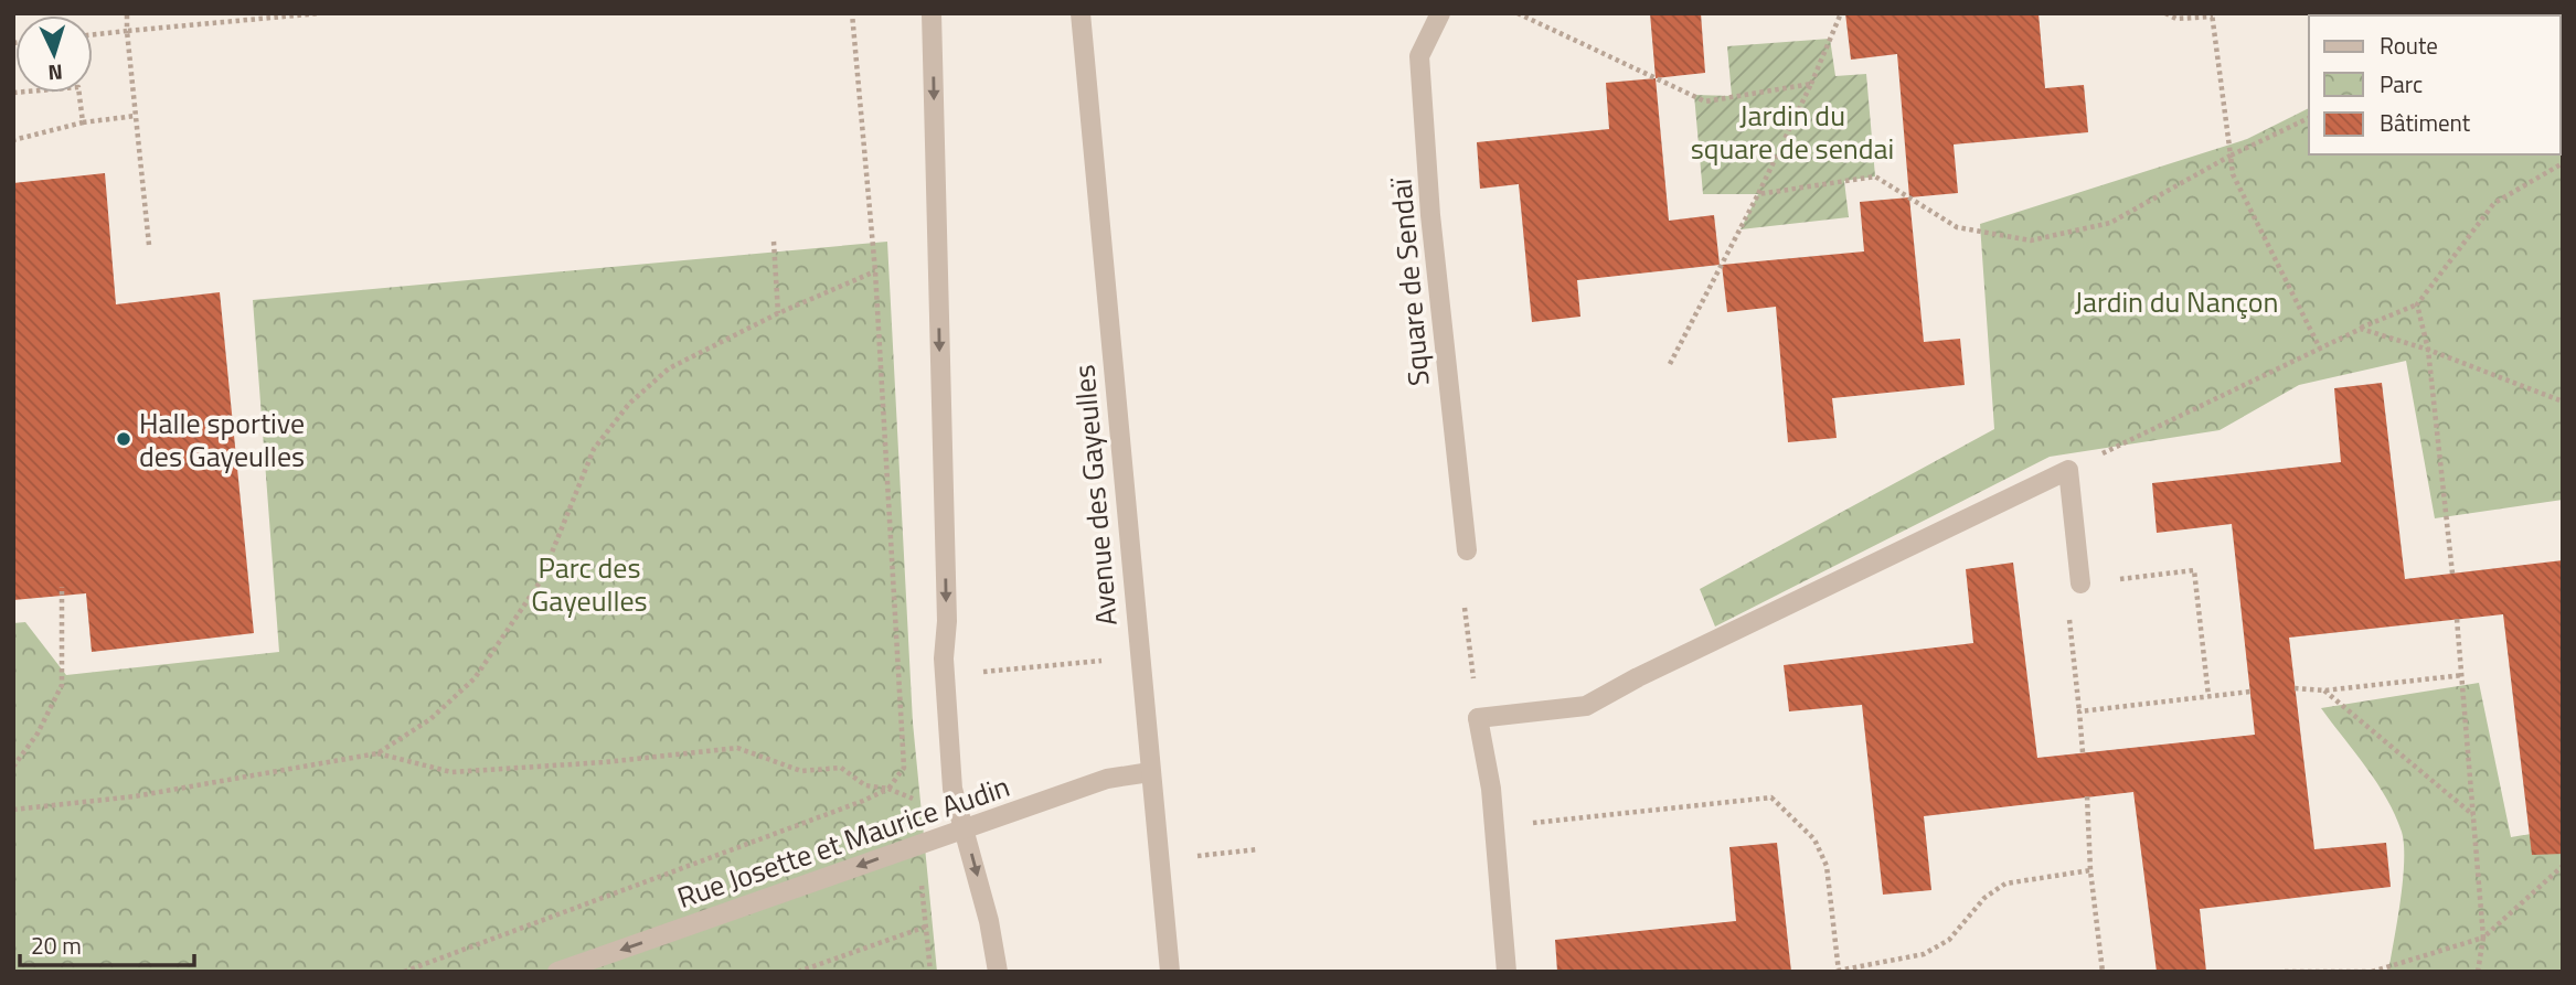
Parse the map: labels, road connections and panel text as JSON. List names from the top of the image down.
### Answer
{
  "streets": {
    "street": ["Square de Sendaï", "Avenue des Gayeulles", "Rue Josette et Maurice Audin"]
  },
  "crossings": [
    ["Avenue des Gayeulles", "Rue Josette et Maurice Audin"]
  ],
  "one_way": ["Rue Josette et Maurice Audin"],
  "parks": ["Jardin du square de sendai", "Jardin du Nançon", "Parc des Gayeulles"],
  "places": ["Halle sportive des Gayeulles"],
  "legend": ["Route", "Parc", "Bâtiment"],
  "scale_bar": "20 m",
  "north": "bottom"
}
